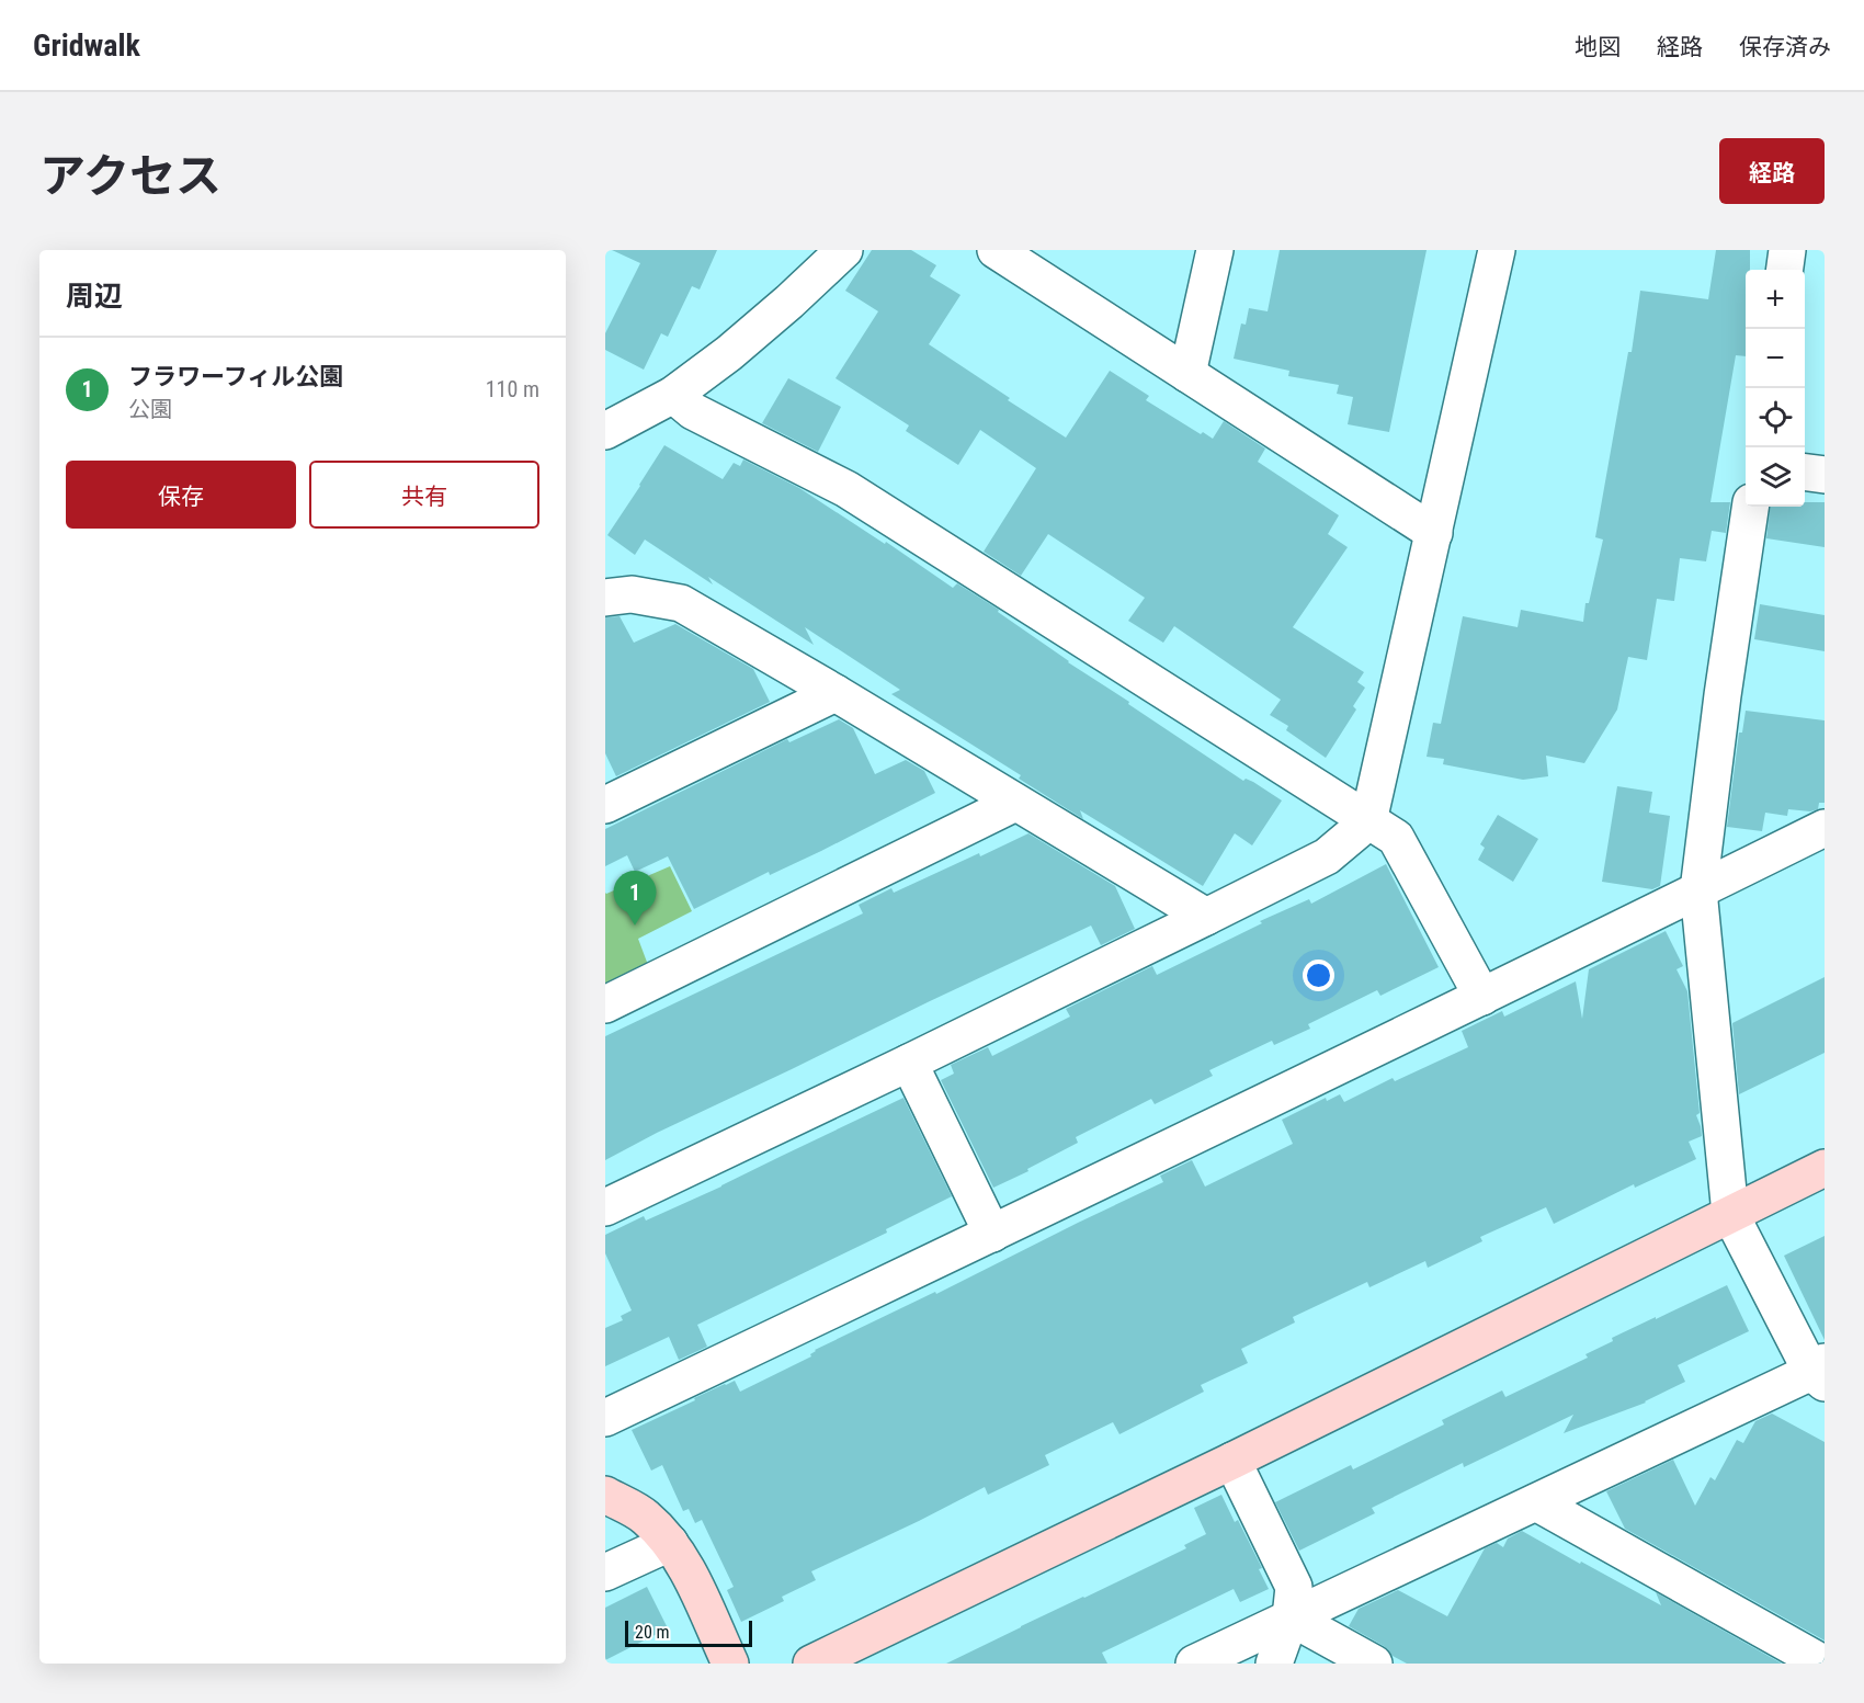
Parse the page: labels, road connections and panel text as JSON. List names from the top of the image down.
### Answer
{
  "scale_bar": "20 m",
  "page": {
    "header": "Gridwalk",
    "nav": ["地図", "経路", "保存済み"],
    "title": "アクセス",
    "buttons": [
      "経路",
      ["保存", "共有"]
    ],
    "heading": "周辺",
    "map_buttons": ["+", "−"],
    "list": [
      {
        "mark": "1",
        "name": "フラワーフィル公園",
        "note": "公園",
        "value": "110 m"
      }
    ],
    "pins": "1",
    "scale": "20 m"
  }
}
